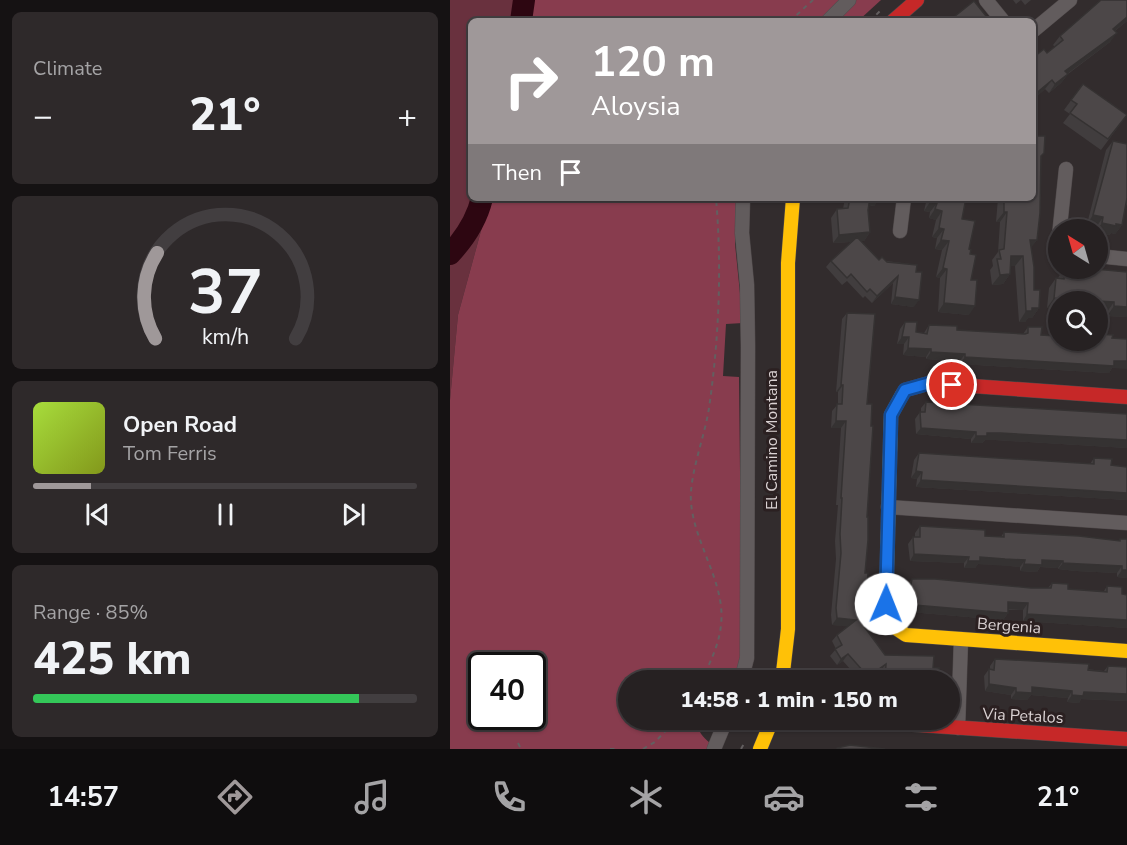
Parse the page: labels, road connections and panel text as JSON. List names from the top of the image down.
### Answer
{
  "streets": {
    "street": ["El Camino Montana", "Bergenia", "Via Petalos"]
  },
  "north": "top left",
  "page": {
    "tile": [
      "Climate",
      ["Range · 85%", "425 km"]
    ],
    "turn": ["120 m", "Aloysia"],
    "heat": ["−", "21°", "+"],
    "then": "Then",
    "song": ["Open Road", "Tom Ferris"],
    "limit": "40",
    "trip": "14:58 · 1 min · 150 m",
    "tabs": ["14:57", "21°"],
    "gauge": ["37", "km/h"]
  }
}
